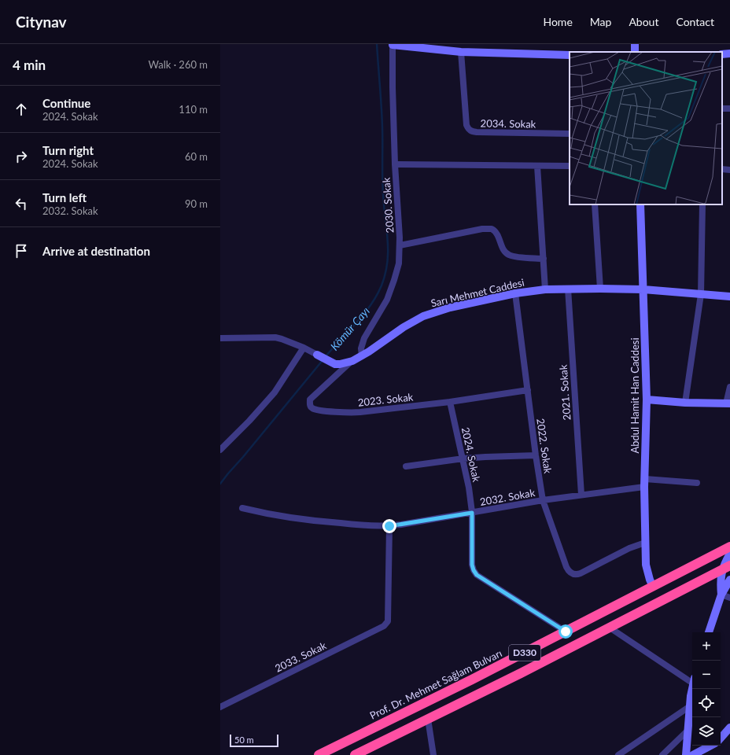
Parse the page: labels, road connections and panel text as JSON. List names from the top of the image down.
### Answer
{
  "streets": {
    "highway": ["D330", "Prof. Dr. Mehmet Sağlam Bulvarı"],
    "street": [
      "2034. Sokak",
      "2030. Sokak",
      "Sarı Mehmet Caddesi",
      "2021. Sokak",
      "Abdul Hamit Han Caddesi",
      "2023. Sokak",
      "2022. Sokak",
      "2024. Sokak",
      "2032. Sokak",
      "2033. Sokak"
    ]
  },
  "crossings": [
    ["2030. Sokak", "Sarı Mehmet Caddesi"],
    ["Sarı Mehmet Caddesi", "2021. Sokak"],
    ["Sarı Mehmet Caddesi", "Abdul Hamit Han Caddesi"],
    ["Sarı Mehmet Caddesi", "2023. Sokak"],
    ["Sarı Mehmet Caddesi", "2022. Sokak"],
    ["Abdul Hamit Han Caddesi", "2032. Sokak"],
    ["Abdul Hamit Han Caddesi", "Prof. Dr. Mehmet Sağlam Bulvarı"],
    ["2023. Sokak", "2022. Sokak"],
    ["2023. Sokak", "2024. Sokak"],
    ["2022. Sokak", "2032. Sokak"],
    ["2024. Sokak", "2032. Sokak"],
    ["2024. Sokak", "Prof. Dr. Mehmet Sağlam Bulvarı"],
    ["2032. Sokak", "2033. Sokak"]
  ],
  "water": ["Kömür Çayı"],
  "scale_bar": "50 m",
  "page": {
    "header": "Citynav",
    "nav": [
      "Home",
      "Map",
      "About",
      "Contact"
    ],
    "heading": ["4 min", "Walk · 260 m"],
    "list": [
      ["Continue", "2024. Sokak", "110 m"],
      ["Turn right", "2024. Sokak", "60 m"],
      ["Turn left", "2032. Sokak", "90 m"],
      "Arrive at destination"
    ],
    "map_buttons": ["+", "−"],
    "scale": "50 m"
  }
}
